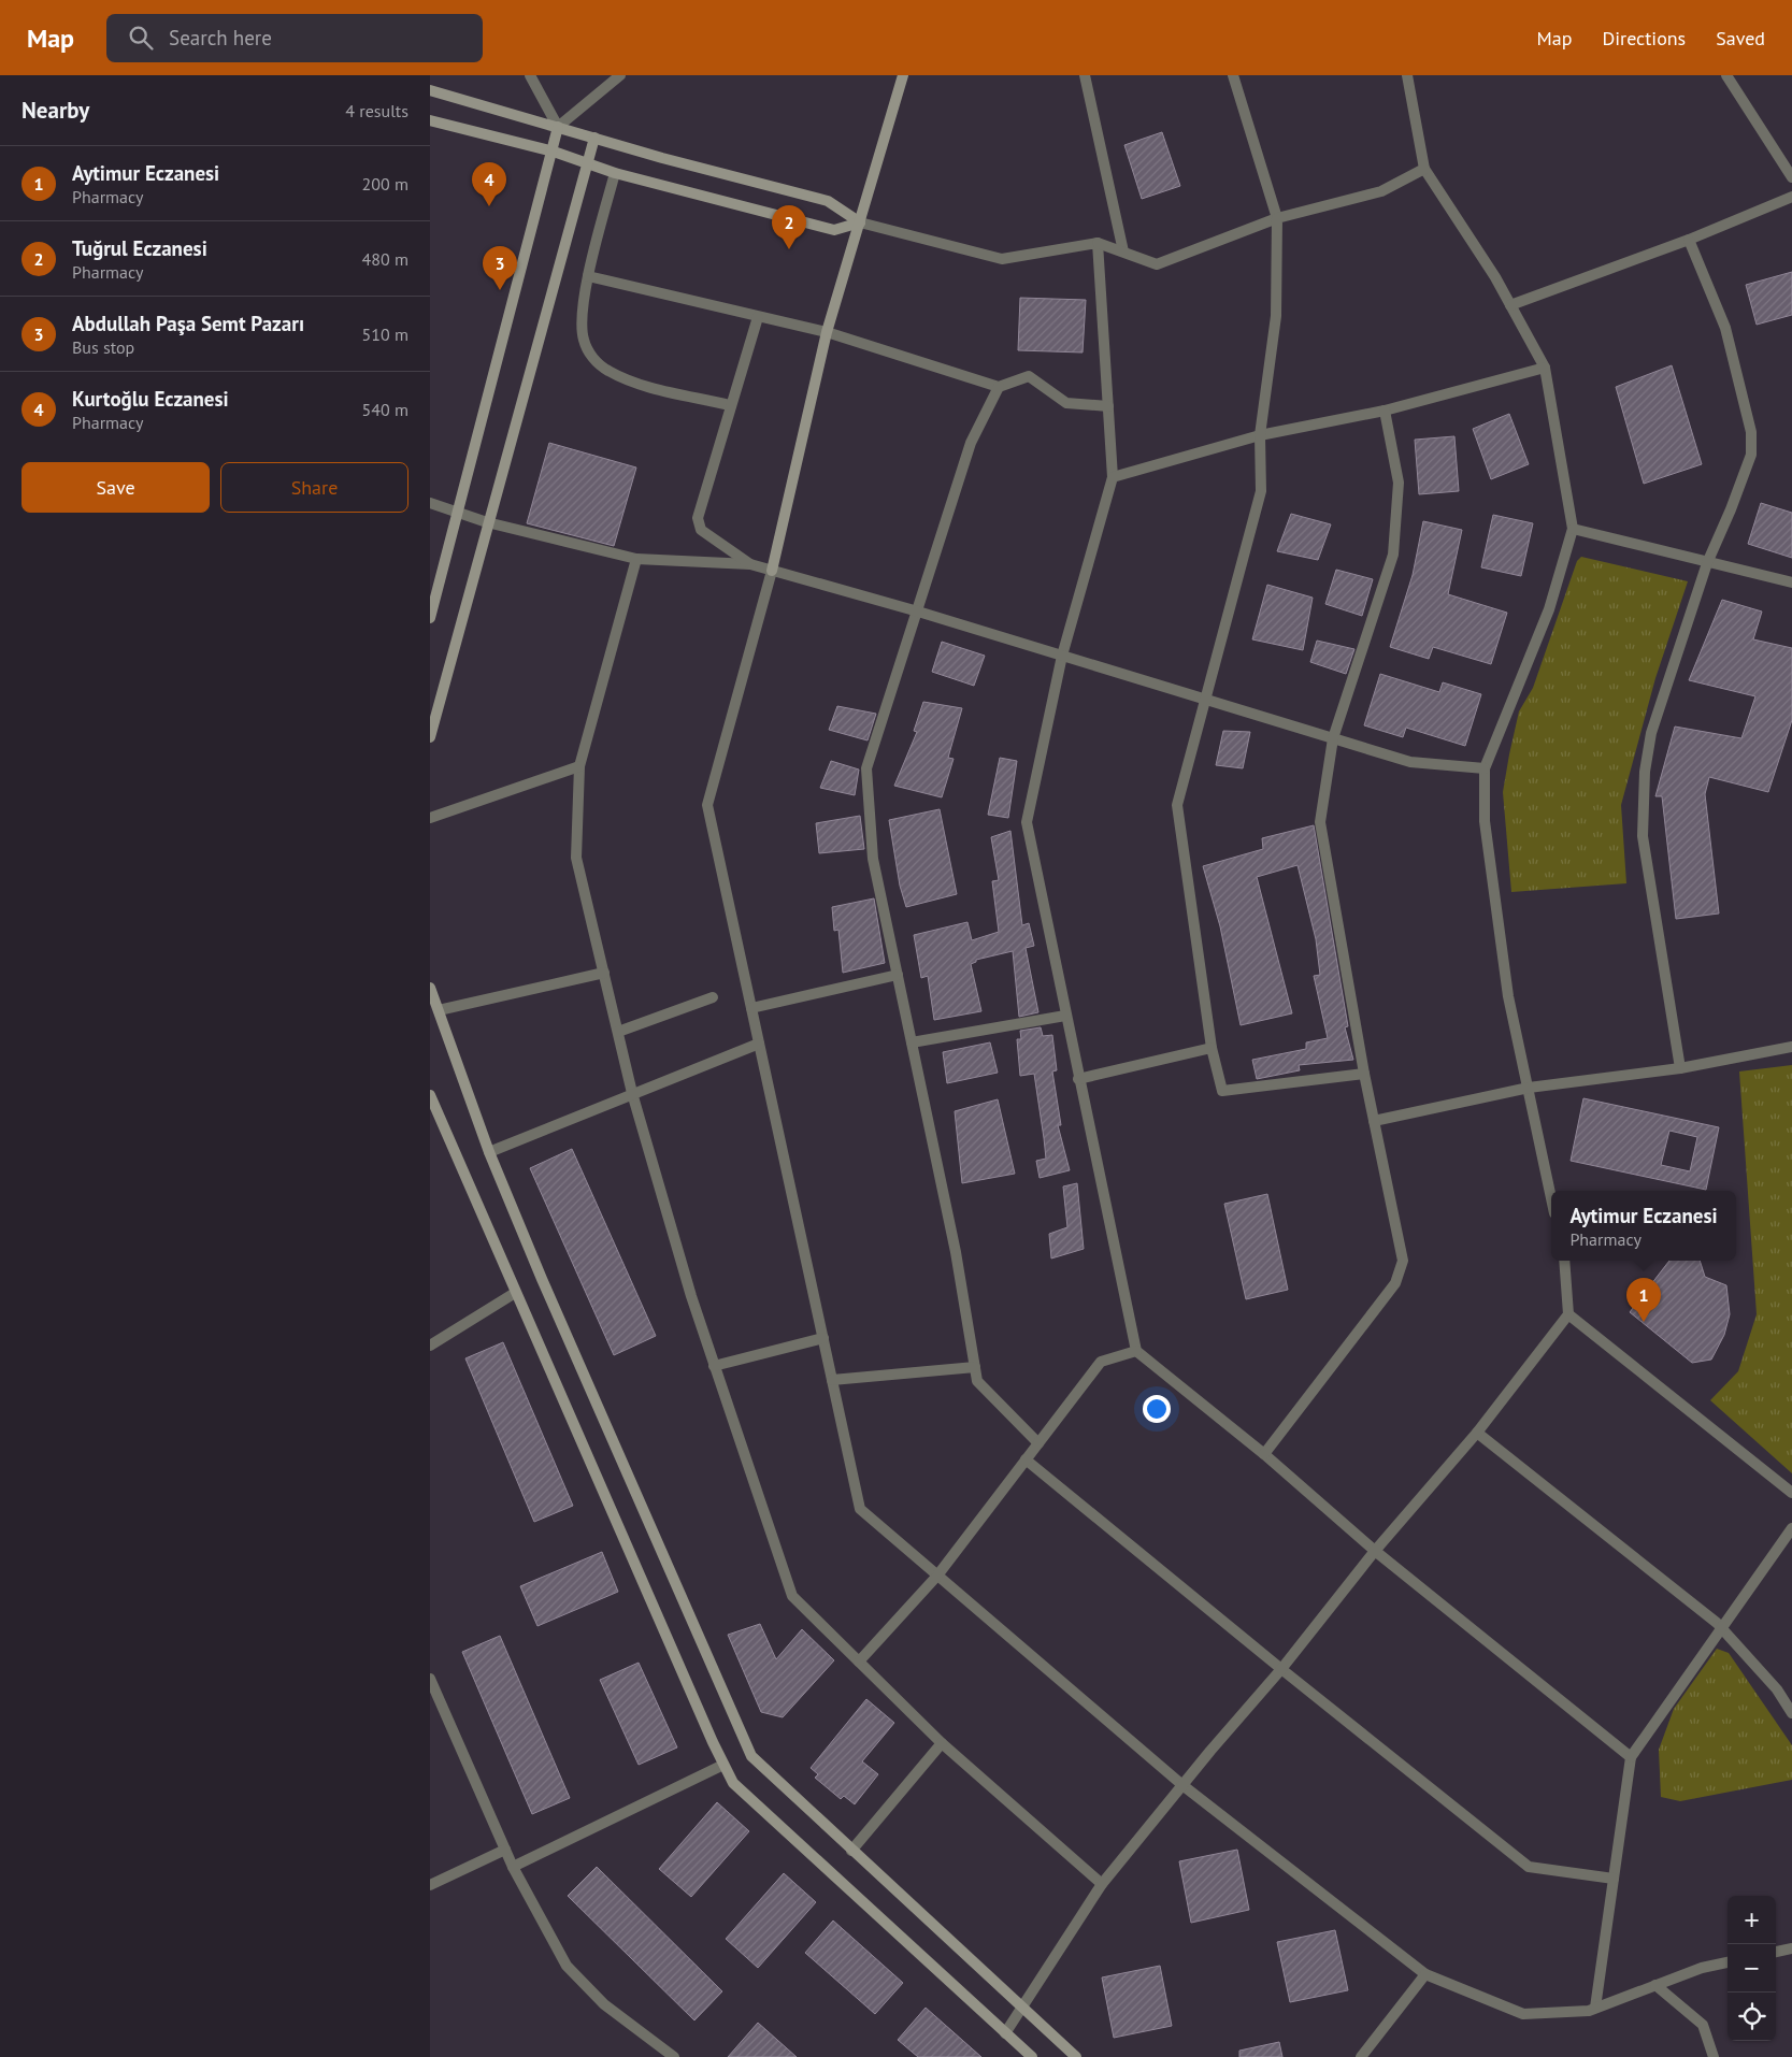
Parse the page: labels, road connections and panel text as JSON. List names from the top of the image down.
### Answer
{
  "page": {
    "header": "Map",
    "search": "Search here",
    "nav": ["Map", "Directions", "Saved"],
    "heading": ["Nearby", "4 results"],
    "list": [
      {
        "mark": "1",
        "name": "Aytimur Eczanesi",
        "note": "Pharmacy",
        "value": "200 m"
      },
      {
        "mark": "2",
        "name": "Tuğrul Eczanesi",
        "note": "Pharmacy",
        "value": "480 m"
      },
      {
        "mark": "3",
        "name": "Abdullah Paşa Semt Pazarı",
        "note": "Bus stop",
        "value": "510 m"
      },
      {
        "mark": "4",
        "name": "Kurtoğlu Eczanesi",
        "note": "Pharmacy",
        "value": "540 m"
      }
    ],
    "pins": [
      "4",
      "2",
      "3",
      "1"
    ],
    "buttons": ["Save", "Share"],
    "popup": ["Aytimur Eczanesi", "Pharmacy"],
    "map_buttons": ["+", "−"]
  }
}
